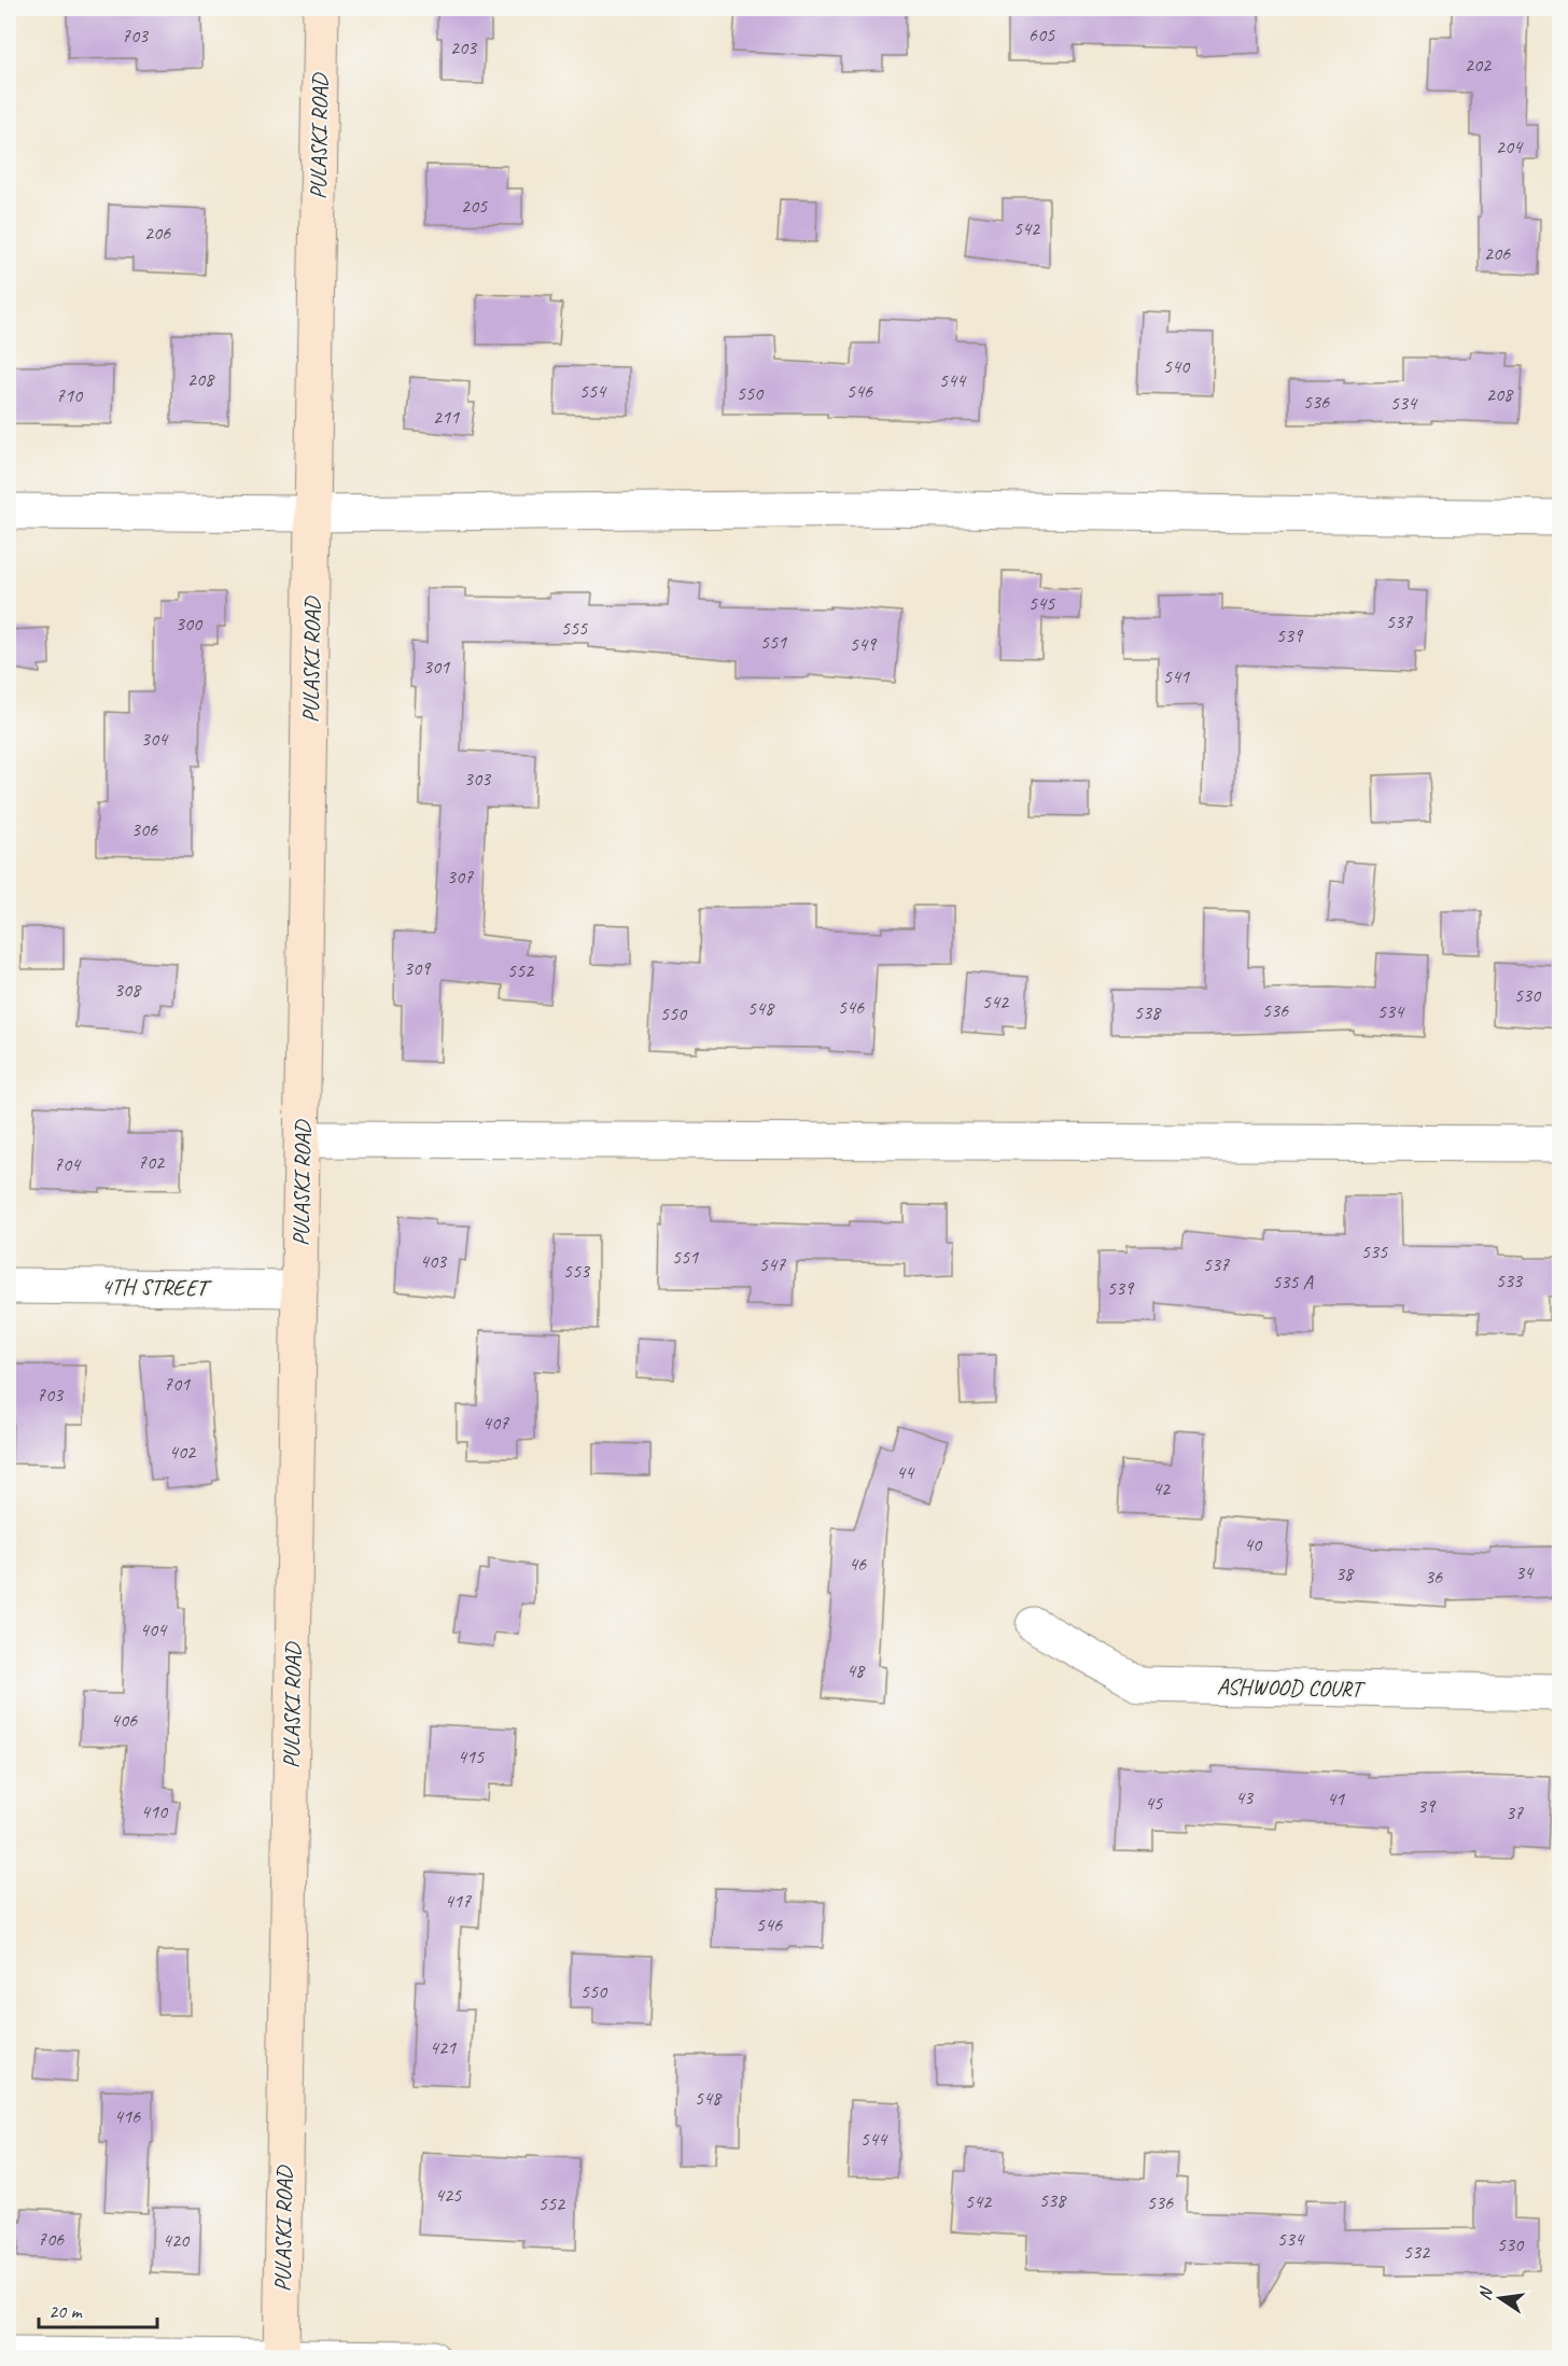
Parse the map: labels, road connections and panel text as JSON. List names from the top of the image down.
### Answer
{
  "streets": {
    "main road": ["PULASKI ROAD"],
    "street": ["4TH STREET", "ASHWOOD COURT"]
  },
  "crossings": [
    ["PULASKI ROAD", "4TH STREET"]
  ],
  "house_numbers": [
    "605",
    "703",
    "203",
    "202",
    "204",
    "205",
    "542",
    "206",
    "206",
    "540",
    "208",
    "544",
    "554",
    "546",
    "550",
    "208",
    "710",
    "536",
    "534",
    "211",
    "545",
    "537",
    "300",
    "555",
    "539",
    "551",
    "549",
    "301",
    "541",
    "304",
    "303",
    "306",
    "307",
    "309",
    "552",
    "308",
    "530",
    "542",
    "546",
    "548",
    "536",
    "534",
    "538",
    "550",
    "702",
    "704",
    "535",
    "551",
    "403",
    "547",
    "537",
    "553",
    "533",
    "535 A",
    "539",
    "701",
    "703",
    "407",
    "402",
    "44",
    "42",
    "40",
    "46",
    "34",
    "38",
    "36",
    "404",
    "48",
    "406",
    "415",
    "43",
    "41",
    "45",
    "39",
    "410",
    "37",
    "417",
    "546",
    "550",
    "421",
    "548",
    "416",
    "544",
    "425",
    "538",
    "542",
    "536",
    "552",
    "706",
    "534",
    "420",
    "530",
    "532"
  ],
  "scale_bar": "20 m",
  "north": "left"
}
